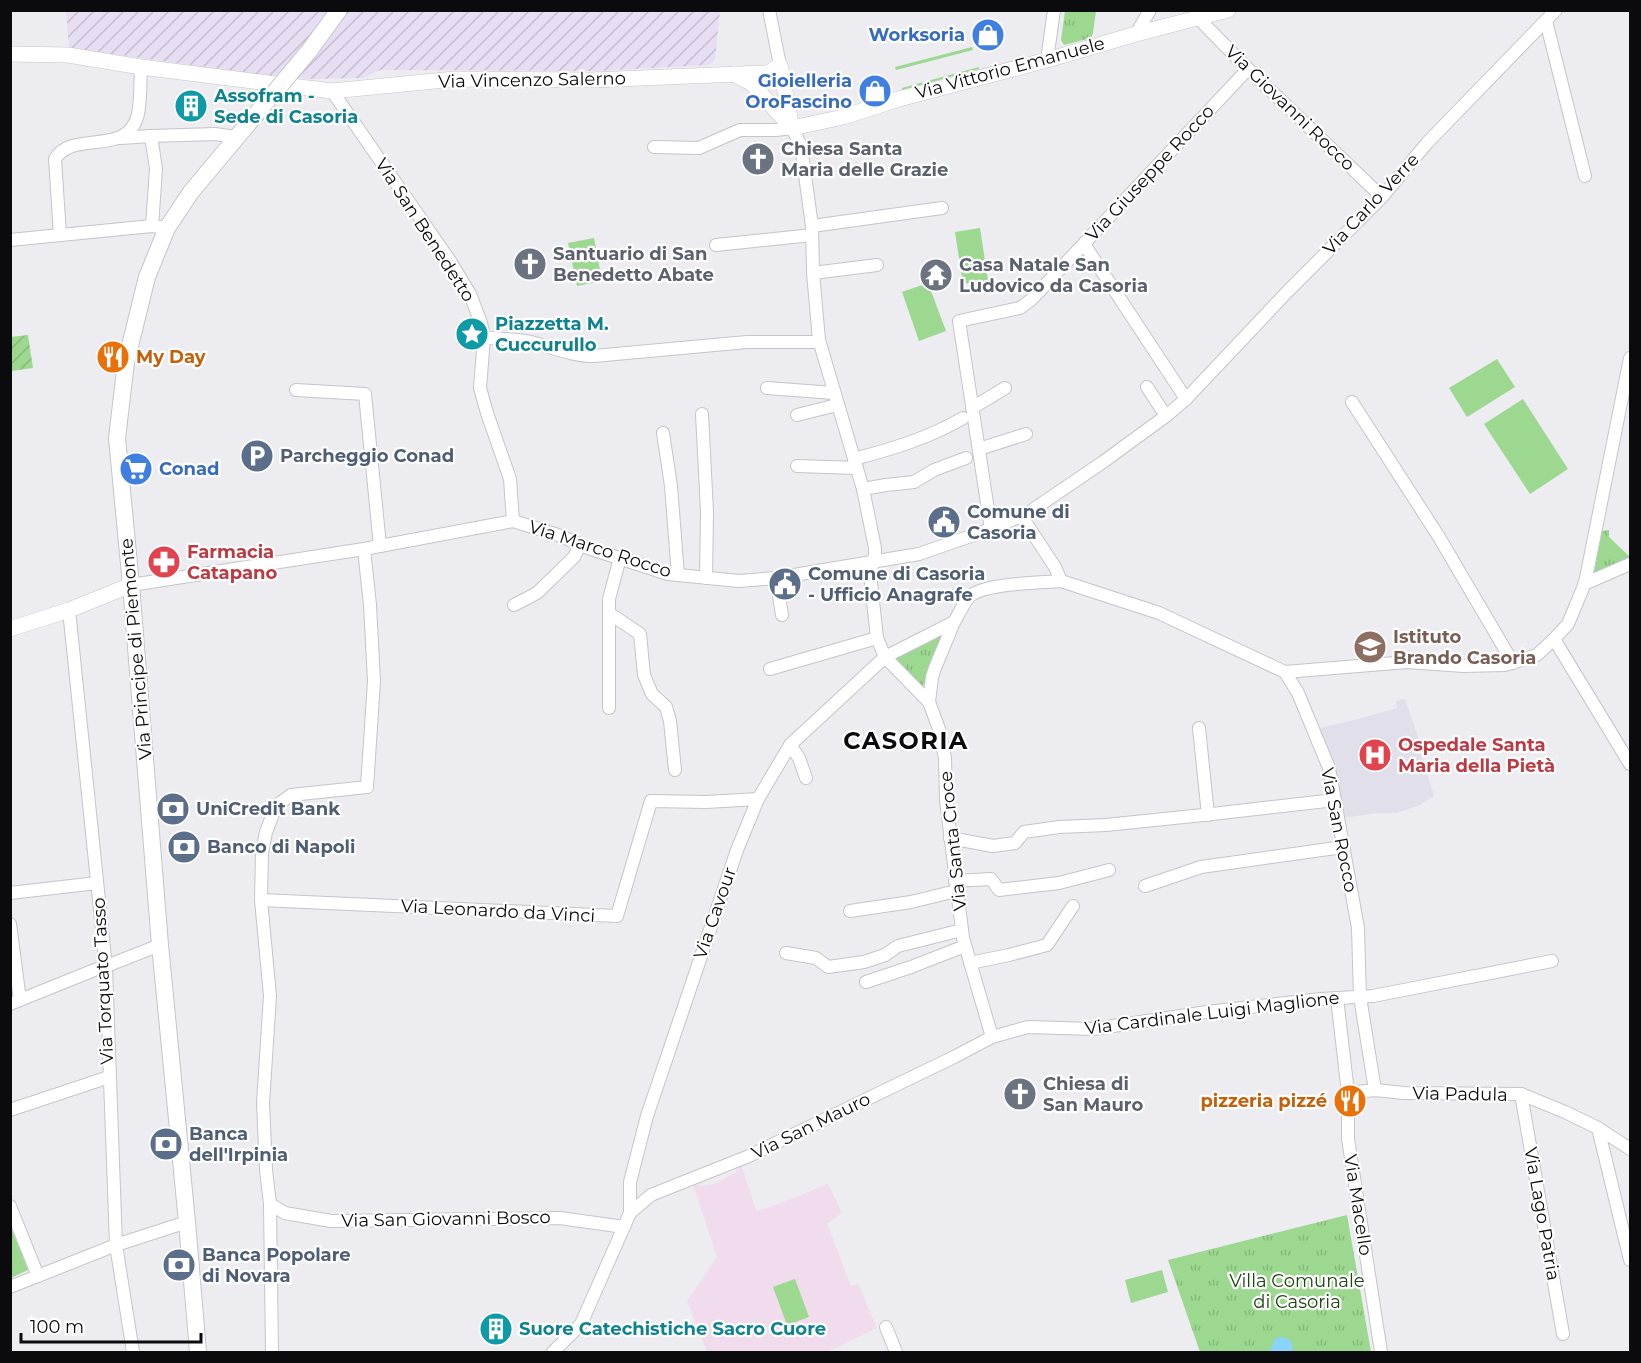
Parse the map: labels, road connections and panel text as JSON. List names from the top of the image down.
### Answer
{
  "streets": {
    "main road": ["Via Principe di Piemonte"],
    "street": [
      "Via Vittorio Emanuele",
      "Via Vincenzo Salerno",
      "Via Giovanni Rocco",
      "Via Giuseppe Rocco",
      "Via Carlo Verre",
      "Via San Benedetto",
      "Via Marco Rocco",
      "Via San Rocco",
      "Via Santa Croce",
      "Via Leonardo da Vinci",
      "Via Cavour",
      "Via Torquato Tasso",
      "Via Cardinale Luigi Maglione",
      "Via Padula",
      "Via San Mauro",
      "Via Macello",
      "Via Lago Patria",
      "Via San Giovanni Bosco"
    ]
  },
  "crossings": [
    ["Via Vittorio Emanuele", "Via Giovanni Rocco"],
    ["Via Vincenzo Salerno", "Via San Benedetto"],
    ["Via Giovanni Rocco", "Via Giuseppe Rocco"],
    ["Via Giovanni Rocco", "Via Carlo Verre"],
    ["Via Carlo Verre", "Via Marco Rocco"],
    ["Via San Benedetto", "Via Marco Rocco"],
    ["Via Marco Rocco", "Via Principe di Piemonte"],
    ["Via San Rocco", "Via Cardinale Luigi Maglione"],
    ["Via San Rocco", "Via Padula"],
    ["Via Santa Croce", "Via Cardinale Luigi Maglione"],
    ["Via Santa Croce", "Via San Mauro"],
    ["Via Leonardo da Vinci", "Via Cavour"],
    ["Via Cavour", "Via San Mauro"],
    ["Via Cardinale Luigi Maglione", "Via San Mauro"],
    ["Via Cardinale Luigi Maglione", "Via Macello"],
    ["Via Padula", "Via Macello"],
    ["Via Padula", "Via Lago Patria"]
  ],
  "districts": ["CASORIA"],
  "parks": ["Villa Comunale di Casoria"],
  "places": {
    "shop": ["Worksoria", "Gioielleria OroFascino"],
    "building": ["Assofram - Sede di Casoria", "Suore Catechistiche Sacro Cuore"],
    "church": ["Chiesa Santa Maria delle Grazie", "Santuario di San Benedetto Abate", "Chiesa di San Mauro"],
    "temple": ["Casa Natale San Ludovico da Casoria"],
    "place": ["Piazzetta M. Cuccurullo"],
    "restaurant": ["My Day", "pizzeria pizzé"],
    "parking": ["Parcheggio Conad"],
    "supermarket": ["Conad"],
    "public building": ["Comune di Casoria", "Comune di Casoria - Ufficio Anagrafe"],
    "pharmacy": ["Farmacia Catapano"],
    "school or university": ["Istituto Brando Casoria"],
    "hospital": ["Ospedale Santa Maria della Pietà"],
    "bank": [
      "UniCredit Bank",
      "Banco di Napoli",
      "Banca dell'Irpinia",
      "Banca Popolare di Novara"
    ]
  },
  "scale_bar": "100 m"
}
